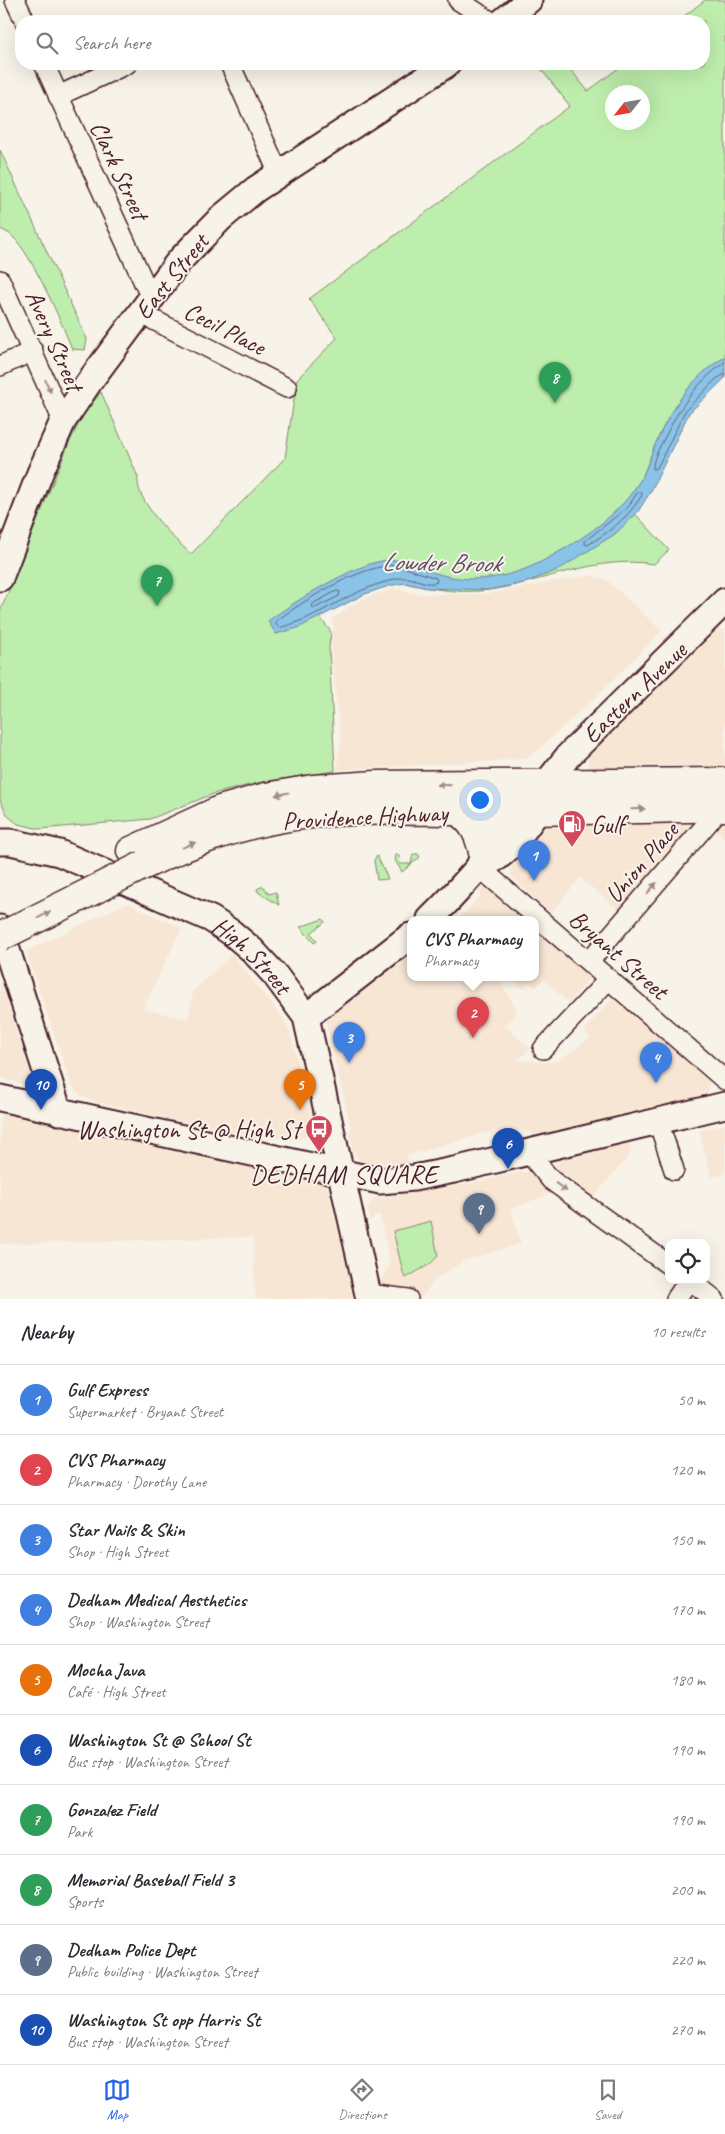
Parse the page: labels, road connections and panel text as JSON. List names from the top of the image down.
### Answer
{
  "streets": {
    "highway": ["Providence Highway"],
    "main road": ["East Street", "Eastern Avenue", "High Street"],
    "street": [
      "Clark Street",
      "Cecil Place",
      "Avery Street",
      "Union Place",
      "Bryant Street"
    ]
  },
  "crossings": [
    ["Clark Street", "East Street"],
    ["Clark Street", "Cecil Place"],
    ["East Street", "Cecil Place"],
    ["East Street", "Avery Street"],
    ["Eastern Avenue", "Providence Highway"],
    ["Eastern Avenue", "Bryant Street"],
    ["Providence Highway", "Union Place"],
    ["Union Place", "Bryant Street"]
  ],
  "one_way": ["Avery Street", "Union Place"],
  "districts": ["DEDHAM SQUARE"],
  "water": ["Lowder Brook"],
  "places": {
    "fuel station": ["Gulf"],
    "bus stop": ["Washington St @ High St"]
  },
  "north": "bottom left",
  "page": {
    "search": "Search here",
    "pins": [
      "8",
      "7",
      "1",
      "2",
      "3",
      "4",
      "5",
      "10",
      "6",
      "9"
    ],
    "popup": ["CVS Pharmacy", "Pharmacy"],
    "heading": ["Nearby", "10 results"],
    "list": [
      {
        "mark": "1",
        "name": "Gulf Express",
        "note": "Supermarket · Bryant Street",
        "value": "50 m"
      },
      {
        "mark": "2",
        "name": "CVS Pharmacy",
        "note": "Pharmacy · Dorothy Lane",
        "value": "120 m"
      },
      {
        "mark": "3",
        "name": "Star Nails & Skin",
        "note": "Shop · High Street",
        "value": "150 m"
      },
      {
        "mark": "4",
        "name": "Dedham Medical Aesthetics",
        "note": "Shop · Washington Street",
        "value": "170 m"
      },
      {
        "mark": "5",
        "name": "Mocha Java",
        "note": "Café · High Street",
        "value": "180 m"
      },
      {
        "mark": "6",
        "name": "Washington St @ School St",
        "note": "Bus stop · Washington Street",
        "value": "190 m"
      },
      {
        "mark": "7",
        "name": "Gonzalez Field",
        "note": "Park",
        "value": "190 m"
      },
      {
        "mark": "8",
        "name": "Memorial Baseball Field 3",
        "note": "Sports",
        "value": "200 m"
      },
      {
        "mark": "9",
        "name": "Dedham Police Dept",
        "note": "Public building · Washington Street",
        "value": "220 m"
      },
      {
        "mark": "10",
        "name": "Washington St opp Harris St",
        "note": "Bus stop · Washington Street",
        "value": "270 m"
      }
    ],
    "nav": ["Map", "Directions", "Saved"]
  }
}
